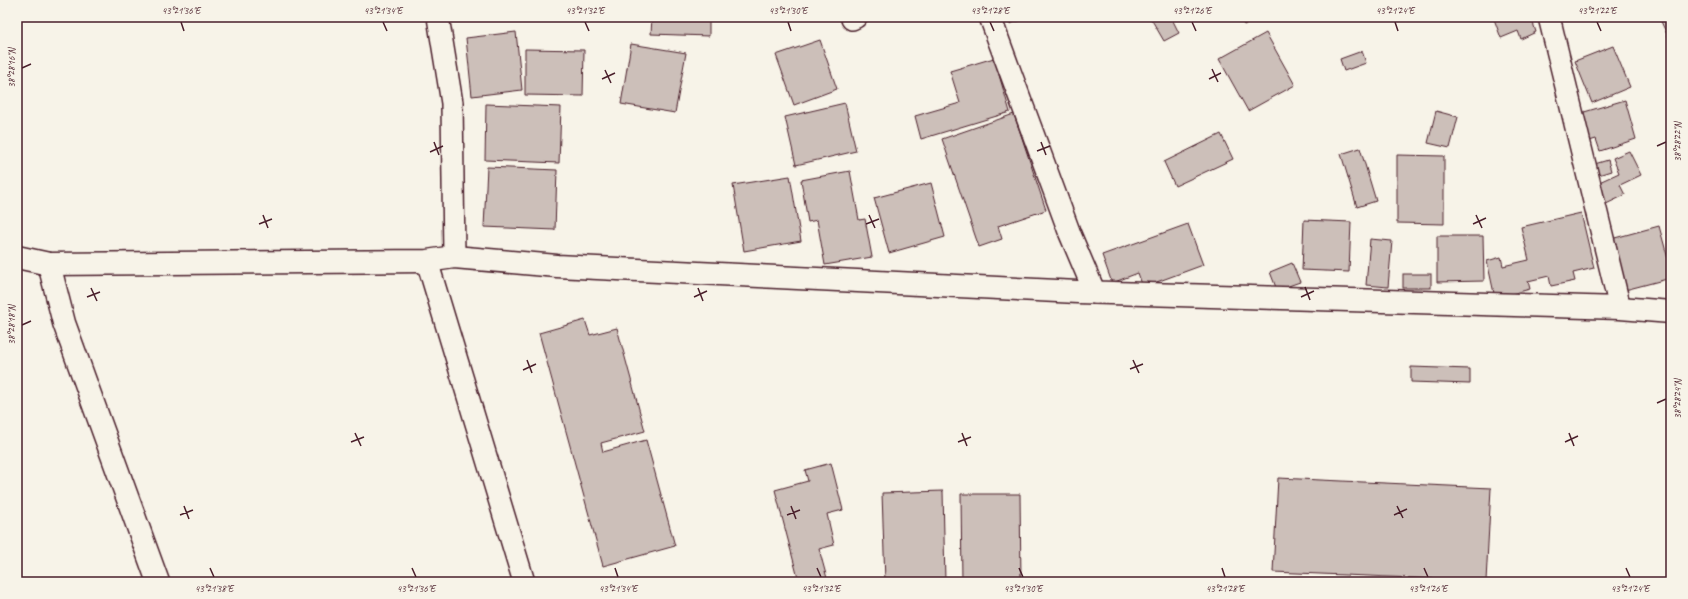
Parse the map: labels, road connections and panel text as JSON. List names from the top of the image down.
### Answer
{
  "coordinates": [
    "43°21'36\"E",
    "43°21'34\"E",
    "43°21'32\"E",
    "43°21'30\"E",
    "43°21'28\"E",
    "43°21'26\"E",
    "43°21'24\"E",
    "43°21'22\"E",
    "38°28'16\"N",
    "38°28'22\"N",
    "38°28'18\"N",
    "38°28'24\"N",
    "43°21'38\"E"
  ]
}
